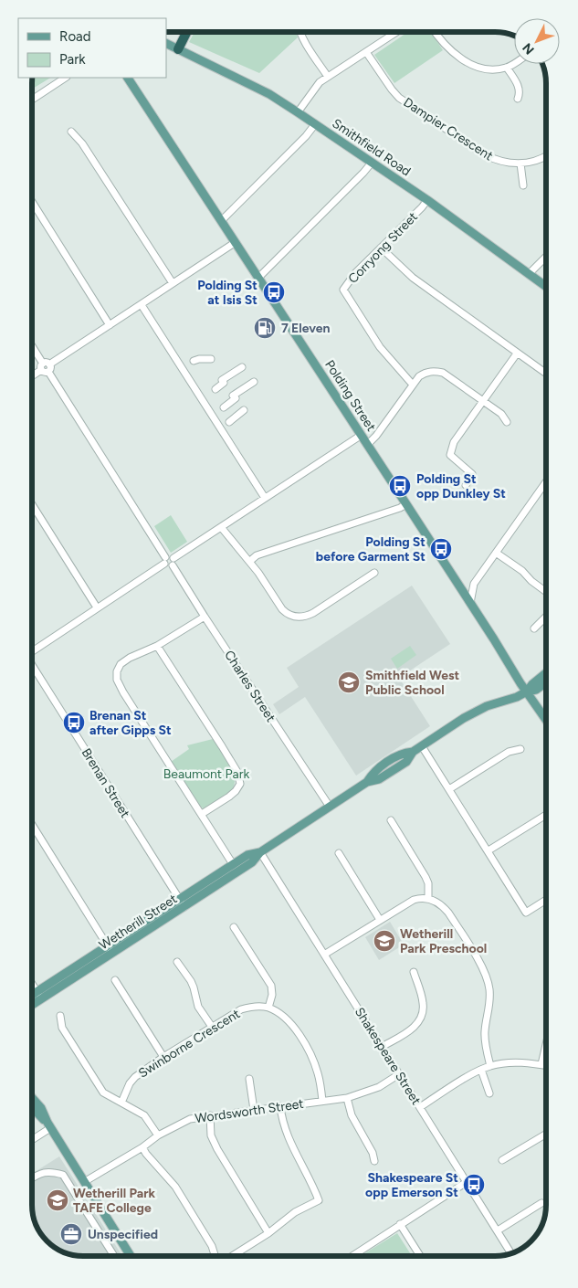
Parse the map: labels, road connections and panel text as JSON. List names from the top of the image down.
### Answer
{
  "streets": {
    "main road": ["Smithfield Road", "Polding Street", "Wetherill Street"],
    "street": [
      "Dampier Crescent",
      "Corryong Street",
      "Charles Street",
      "Brenan Street",
      "Swinborne Crescent",
      "Shakespeare Street",
      "Wordsworth Street"
    ]
  },
  "crossings": [
    ["Smithfield Road", "Corryong Street"],
    ["Polding Street", "Wetherill Street"],
    ["Charles Street", "Wetherill Street"],
    ["Brenan Street", "Wetherill Street"],
    ["Wetherill Street", "Shakespeare Street"],
    ["Shakespeare Street", "Wordsworth Street"]
  ],
  "parks": ["Beaumont Park"],
  "places": {
    "bus stop": [
      "Polding St at Isis St",
      "Polding St opp Dunkley St",
      "Polding St before Garment St",
      "Brenan St after Gipps St",
      "Shakespeare St opp Emerson St"
    ],
    "fuel station": ["7 Eleven"],
    "school or university": ["Smithfield West Public School", "Wetherill Park Preschool", "Wetherill Park TAFE College"],
    "office": ["Unspecified"]
  },
  "legend": ["Road", "Park"],
  "north": "bottom left"
}
